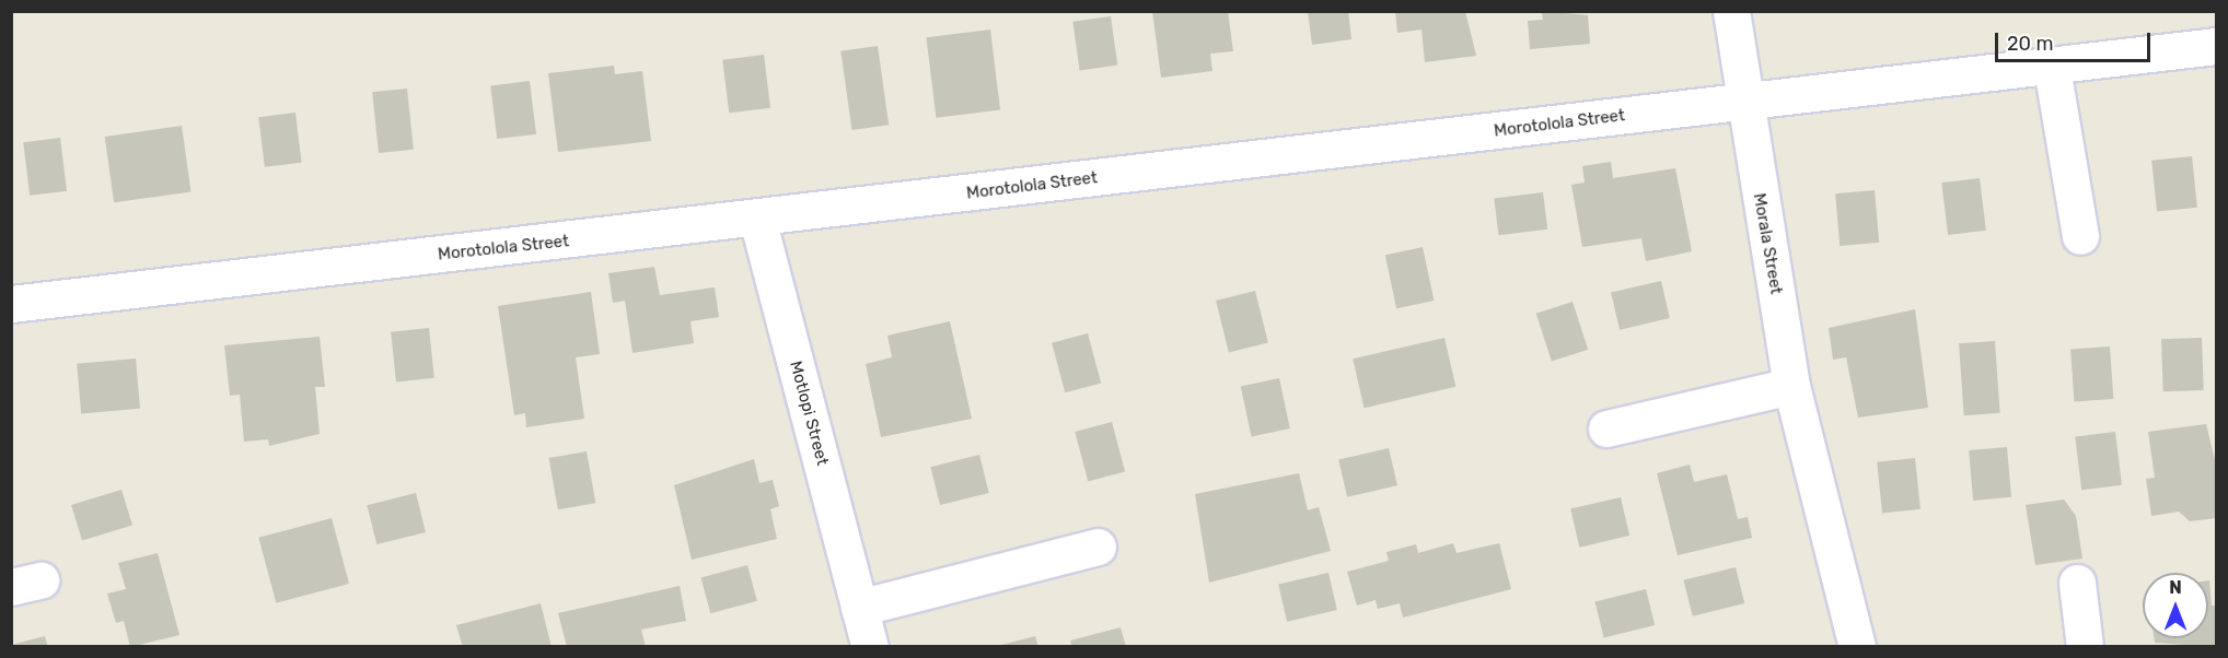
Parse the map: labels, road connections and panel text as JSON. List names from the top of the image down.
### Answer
{
  "streets": {
    "street": ["Morotolola Street", "Morala Street", "Motlopi Street"]
  },
  "crossings": [
    ["Morotolola Street", "Morala Street"],
    ["Morotolola Street", "Motlopi Street"]
  ],
  "scale_bar": "20 m",
  "north": "top"
}
